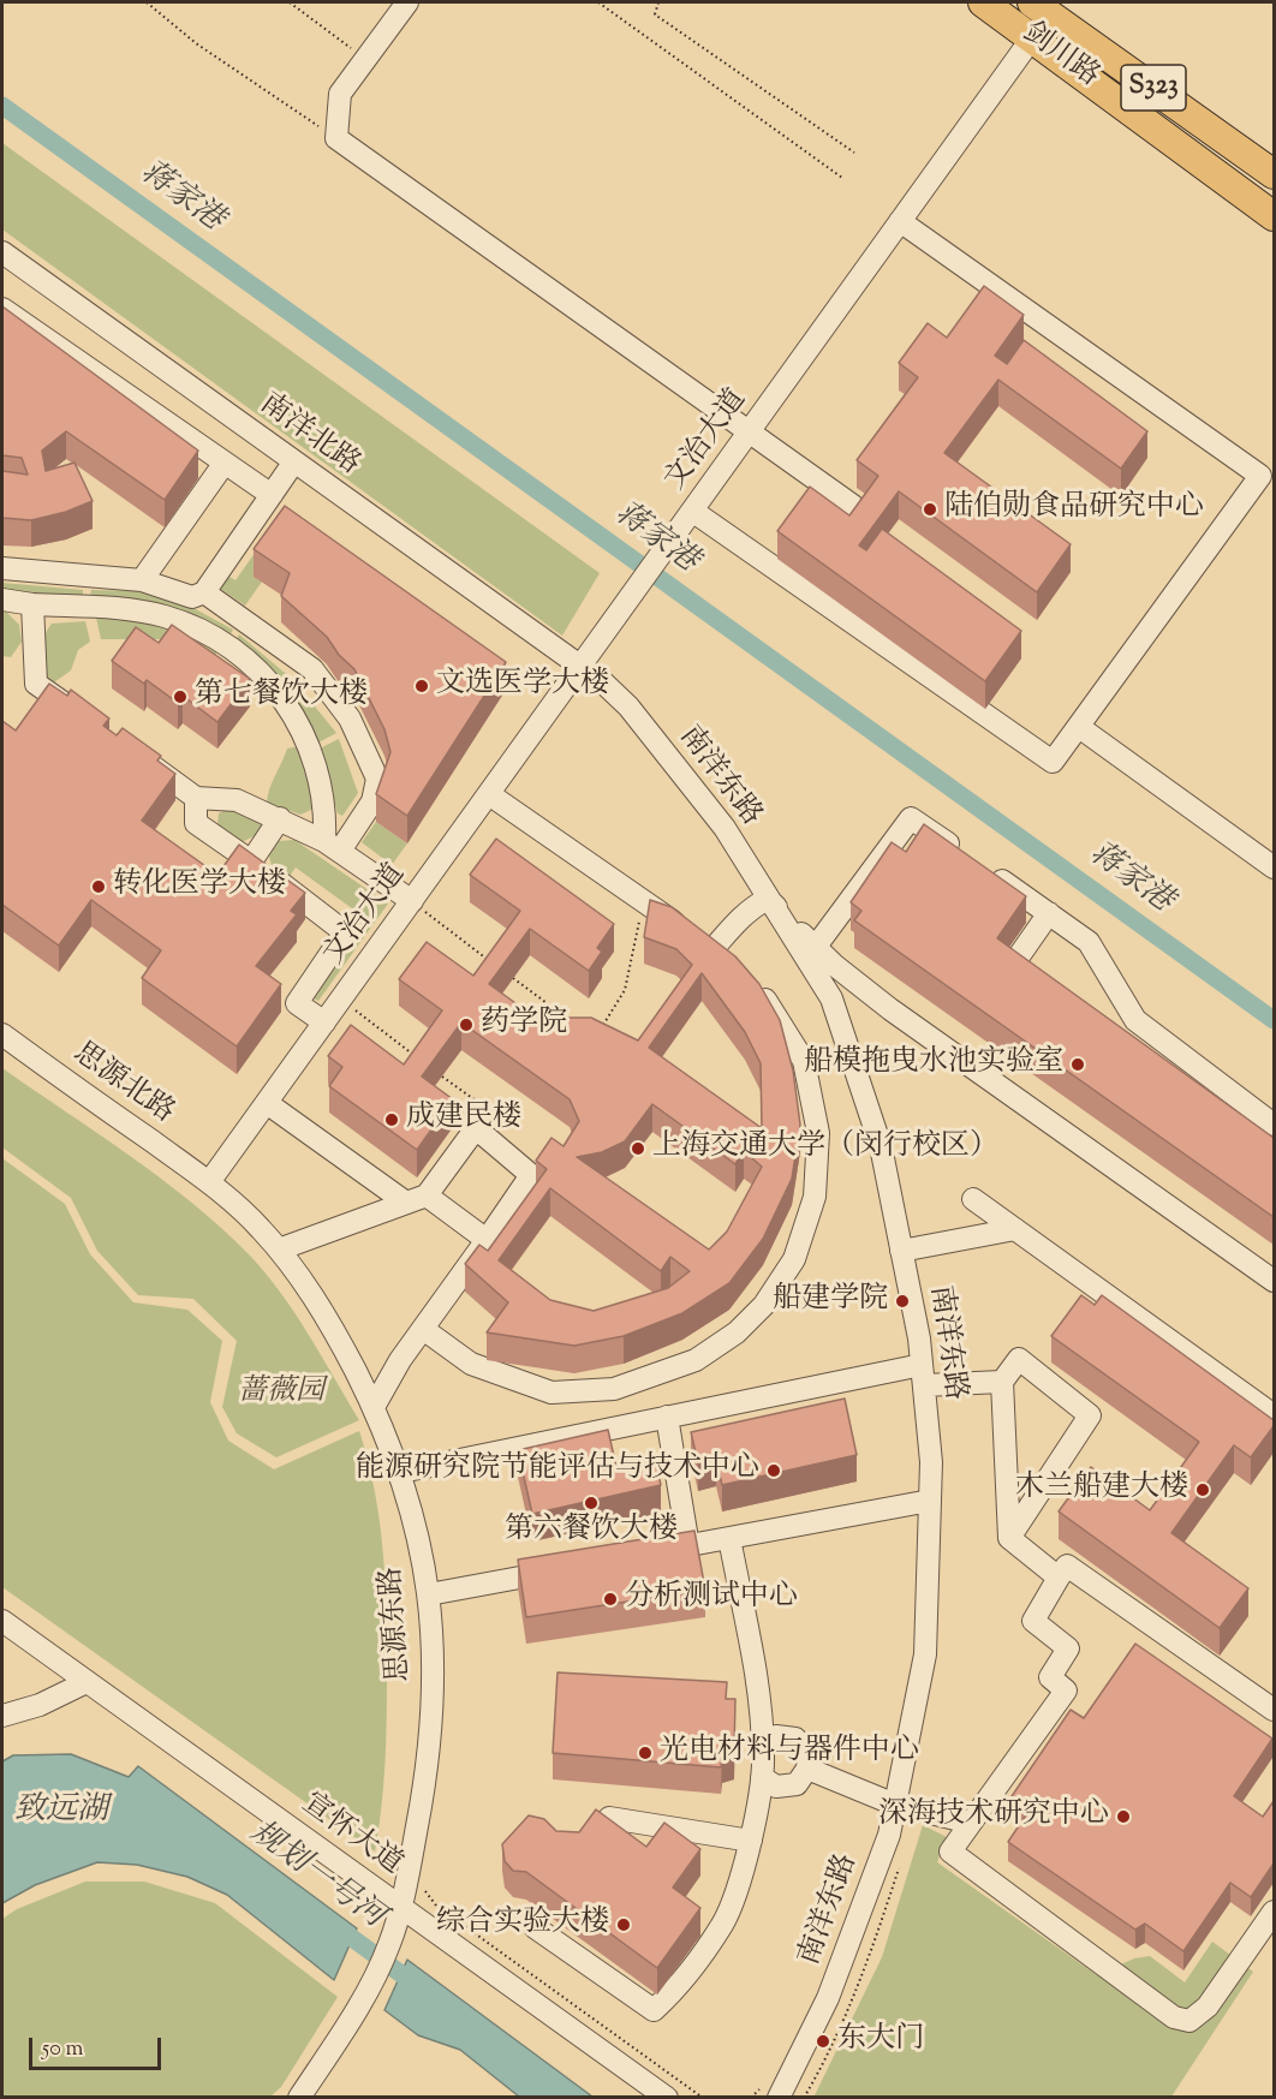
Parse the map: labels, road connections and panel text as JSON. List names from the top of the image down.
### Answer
{
  "streets": {
    "main road": ["剑川路", "S323"],
    "street": [
      "南洋北路",
      "文治大道",
      "南洋东路",
      "思源北路",
      "思源东路",
      "宣怀大道"
    ]
  },
  "crossings": [
    ["剑川路", "文治大道"],
    ["南洋北路", "文治大道"],
    ["南洋北路", "南洋东路"],
    ["文治大道", "南洋东路"],
    ["文治大道", "思源北路"],
    ["文治大道", "思源东路"],
    ["思源北路", "思源东路"],
    ["思源东路", "宣怀大道"]
  ],
  "water": ["蒋家港", "致远湖", "规划一号河"],
  "parks": ["蔷薇园"],
  "places": [
    "陆伯勋食品研究中心",
    "文选医学大楼",
    "第七餐饮大楼",
    "转化医学大楼",
    "药学院",
    "船模拖曳水池实验室",
    "成建民楼",
    "上海交通大学（闵行校区）",
    "船建学院",
    "能源研究院节能评估与技术中心",
    "木兰船建大楼",
    "第六餐饮大楼",
    "分析测试中心",
    "光电材料与器件中心",
    "深海技术研究中心",
    "综合实验大楼",
    "东大门"
  ],
  "scale_bar": "50 m"
}
